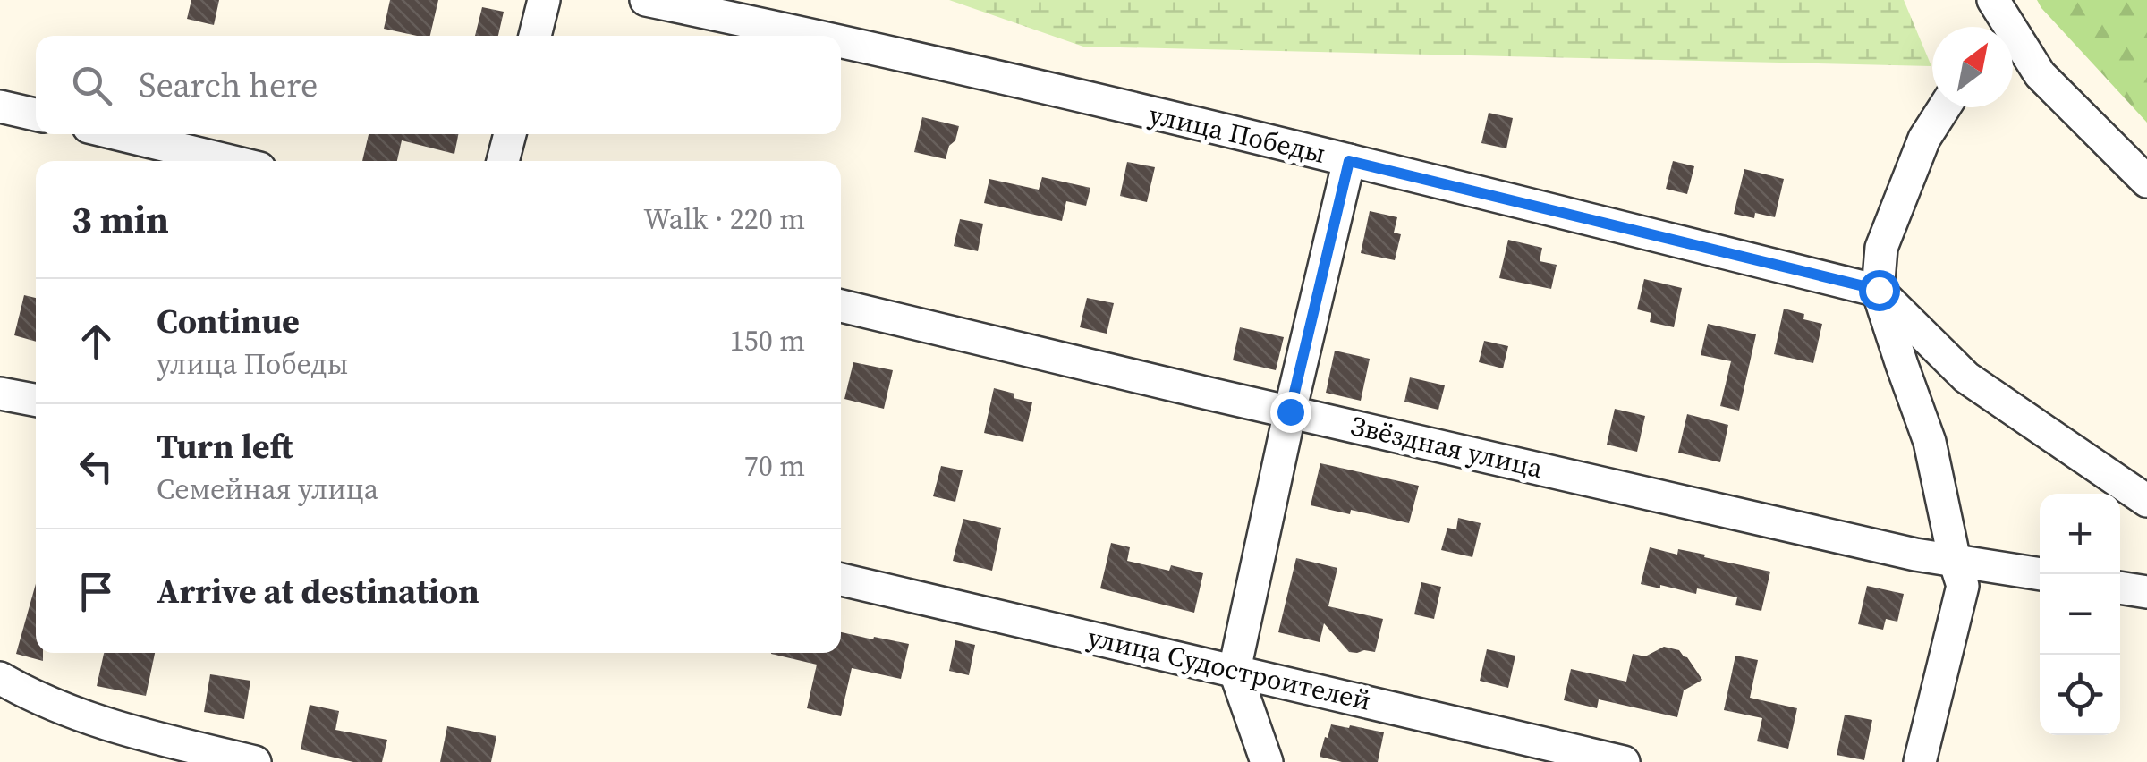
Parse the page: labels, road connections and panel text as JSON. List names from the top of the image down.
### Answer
{
  "streets": {
    "street": ["улица Победы", "Звёздная улица", "улица Судостроителей"]
  },
  "north": "top right",
  "page": {
    "search": "Search here",
    "heading": ["3 min", "Walk · 220 m"],
    "list": [
      ["Continue", "улица Победы", "150 m"],
      ["Turn left", "Семейная улица", "70 m"],
      "Arrive at destination"
    ],
    "map_buttons": ["+", "−"]
  }
}
